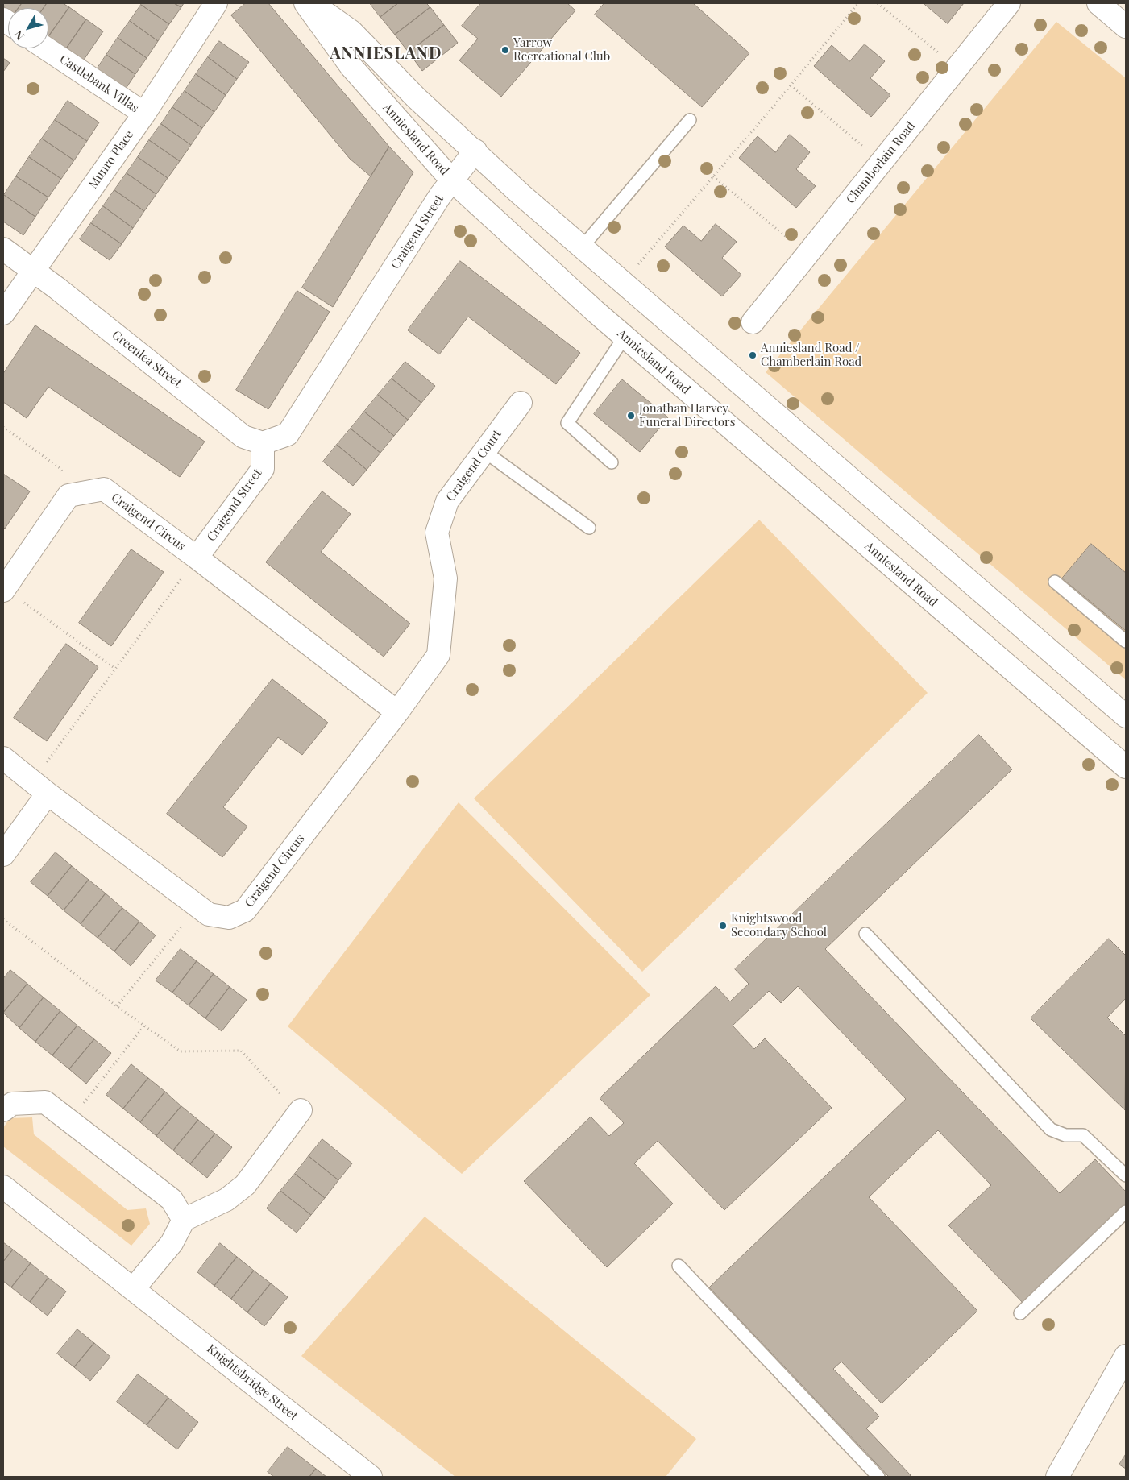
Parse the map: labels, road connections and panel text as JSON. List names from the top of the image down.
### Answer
{
  "streets": {
    "street": [
      "Castlebank Villas",
      "Anniesland Road",
      "Munro Place",
      "Chamberlain Road",
      "Craigend Street",
      "Greenlea Street",
      "Craigend Court",
      "Craigend Circus",
      "Knightsbridge Street"
    ]
  },
  "crossings": [
    ["Castlebank Villas", "Munro Place"],
    ["Anniesland Road", "Craigend Street"],
    ["Munro Place", "Greenlea Street"],
    ["Craigend Street", "Greenlea Street"],
    ["Craigend Street", "Craigend Circus"],
    ["Craigend Court", "Craigend Circus"]
  ],
  "districts": ["ANNIESLAND"],
  "places": [
    "Yarrow Recreational Club",
    "Anniesland Road / Chamberlain Road",
    "Jonathan Harvey Funeral Directors",
    "Knightswood Secondary School"
  ],
  "north": "bottom left"
}
